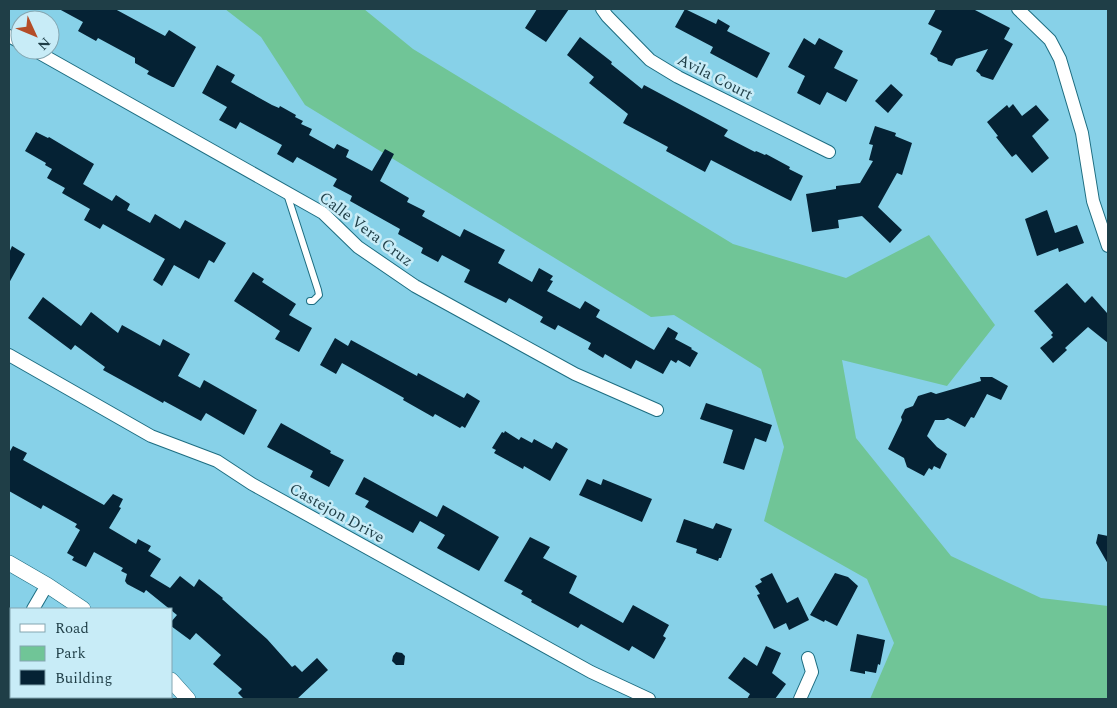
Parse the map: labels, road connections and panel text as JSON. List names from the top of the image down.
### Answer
{
  "streets": {
    "street": ["Avila Court", "Calle Vera Cruz", "Castejon Drive"]
  },
  "legend": ["Road", "Park", "Building"],
  "north": "bottom right"
}
